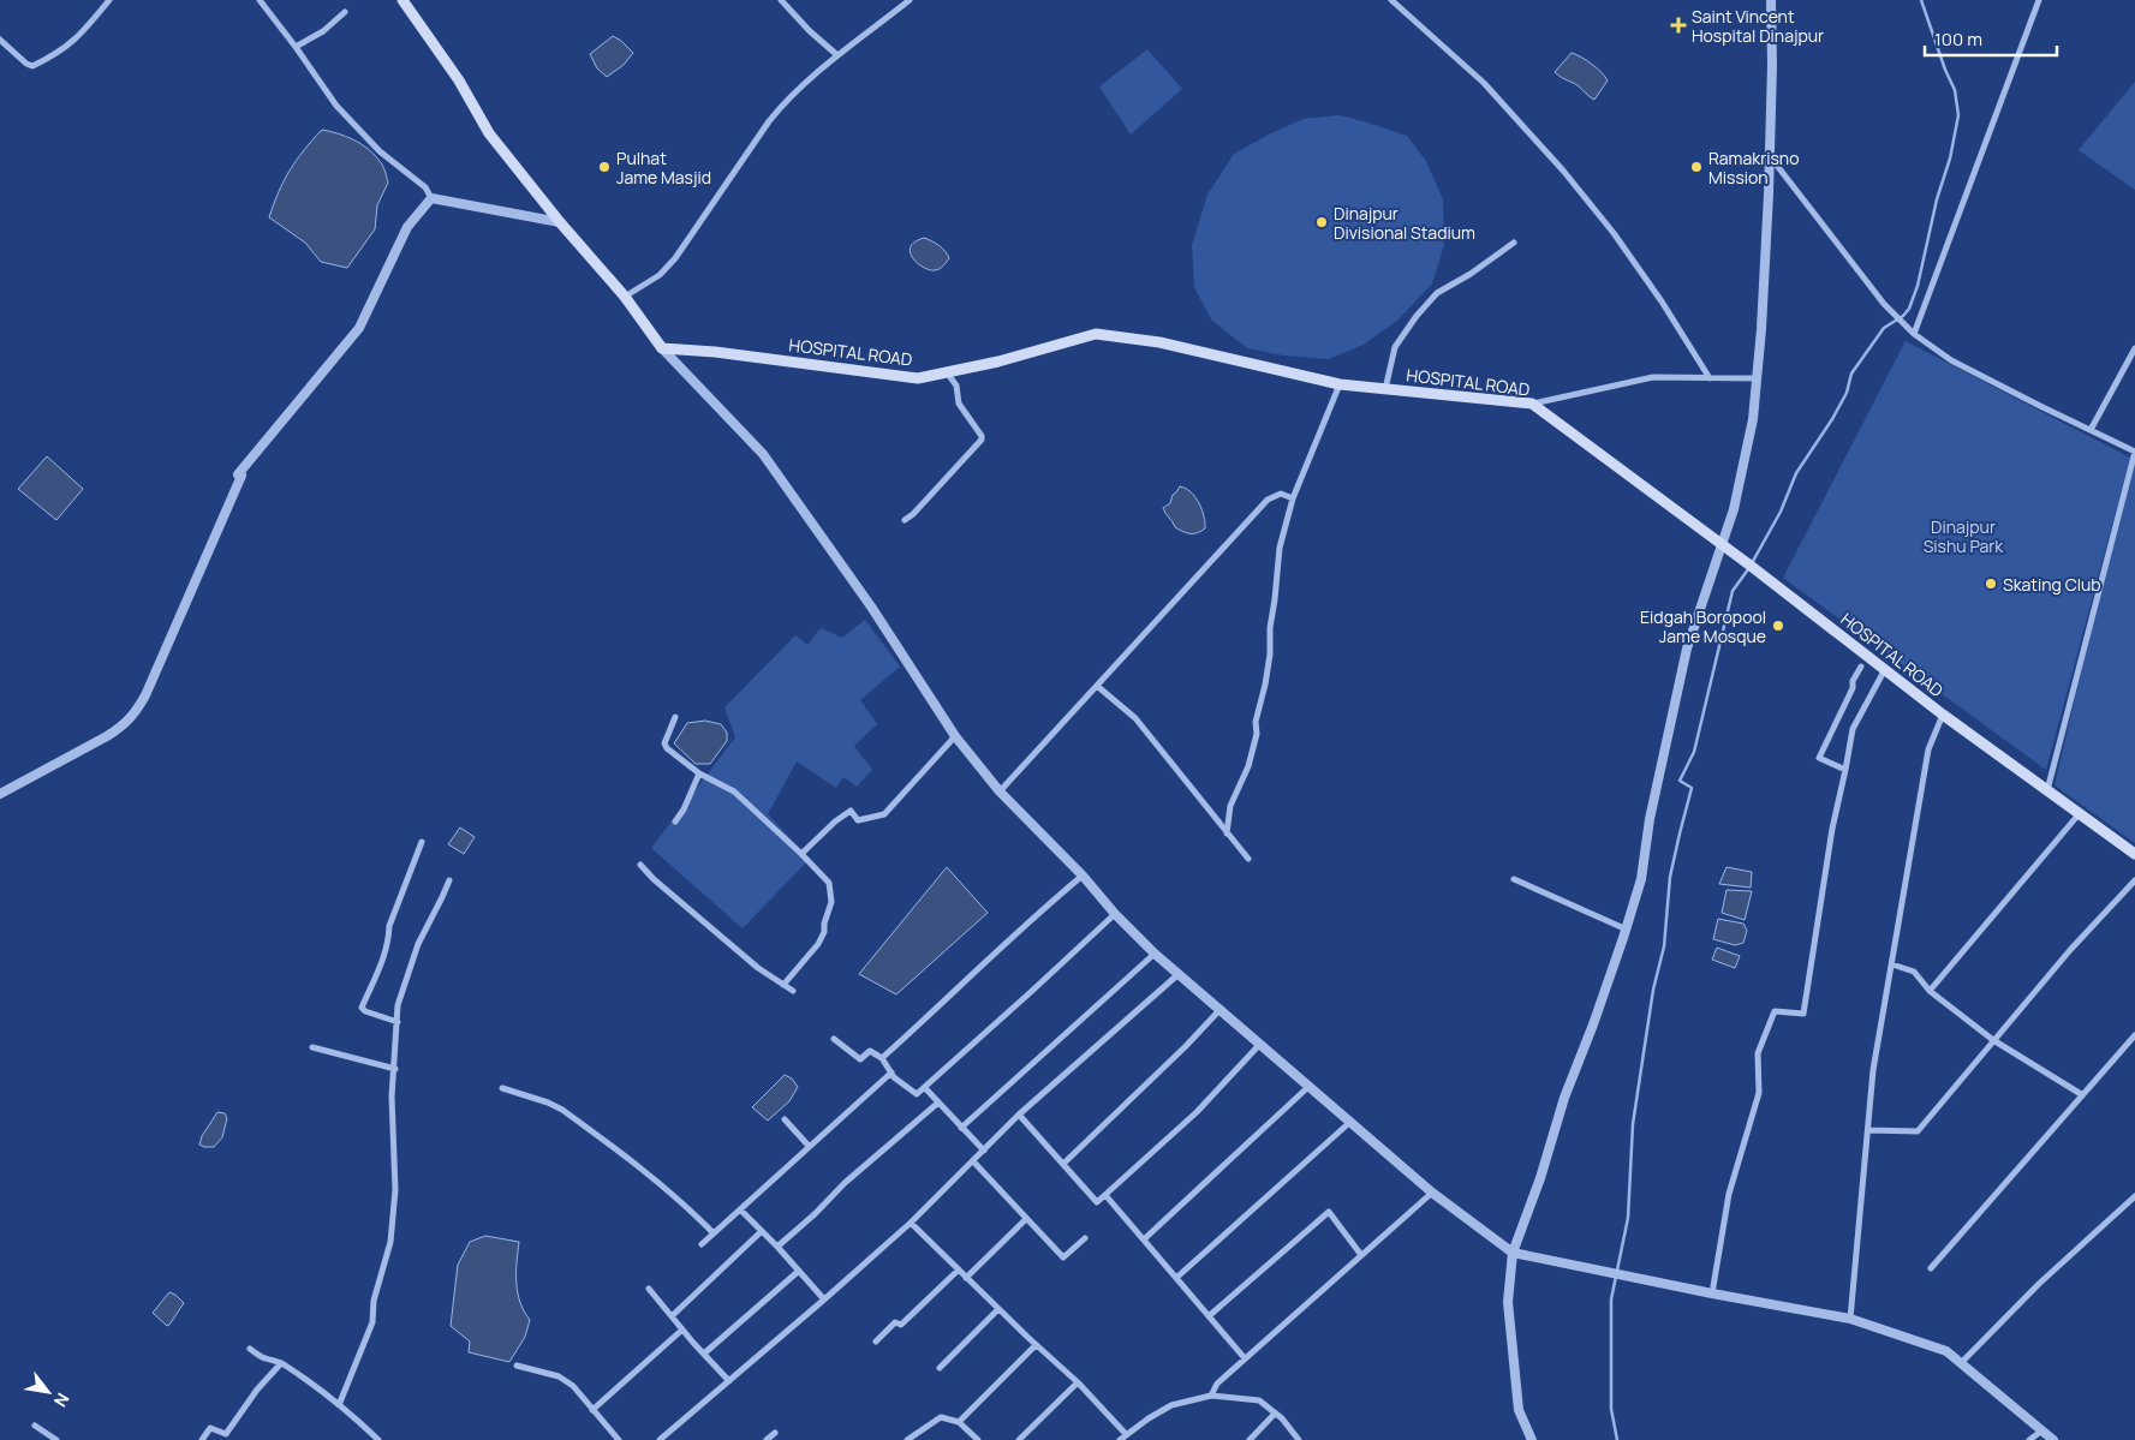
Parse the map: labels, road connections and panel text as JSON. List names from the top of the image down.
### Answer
{
  "streets": {
    "main road": ["HOSPITAL ROAD"]
  },
  "parks": ["Dinajpur Sishu Park"],
  "places": {
    "health": ["Saint Vincent Hospital Dinajpur"],
    "other": [
      "Pulhat Jame Masjid",
      "Ramakrisno Mission",
      "Dinajpur Divisional Stadium",
      "Skating Club",
      "Eidgah Boropool Jame Mosque"
    ]
  },
  "scale_bar": "100 m",
  "north": "bottom right"
}
